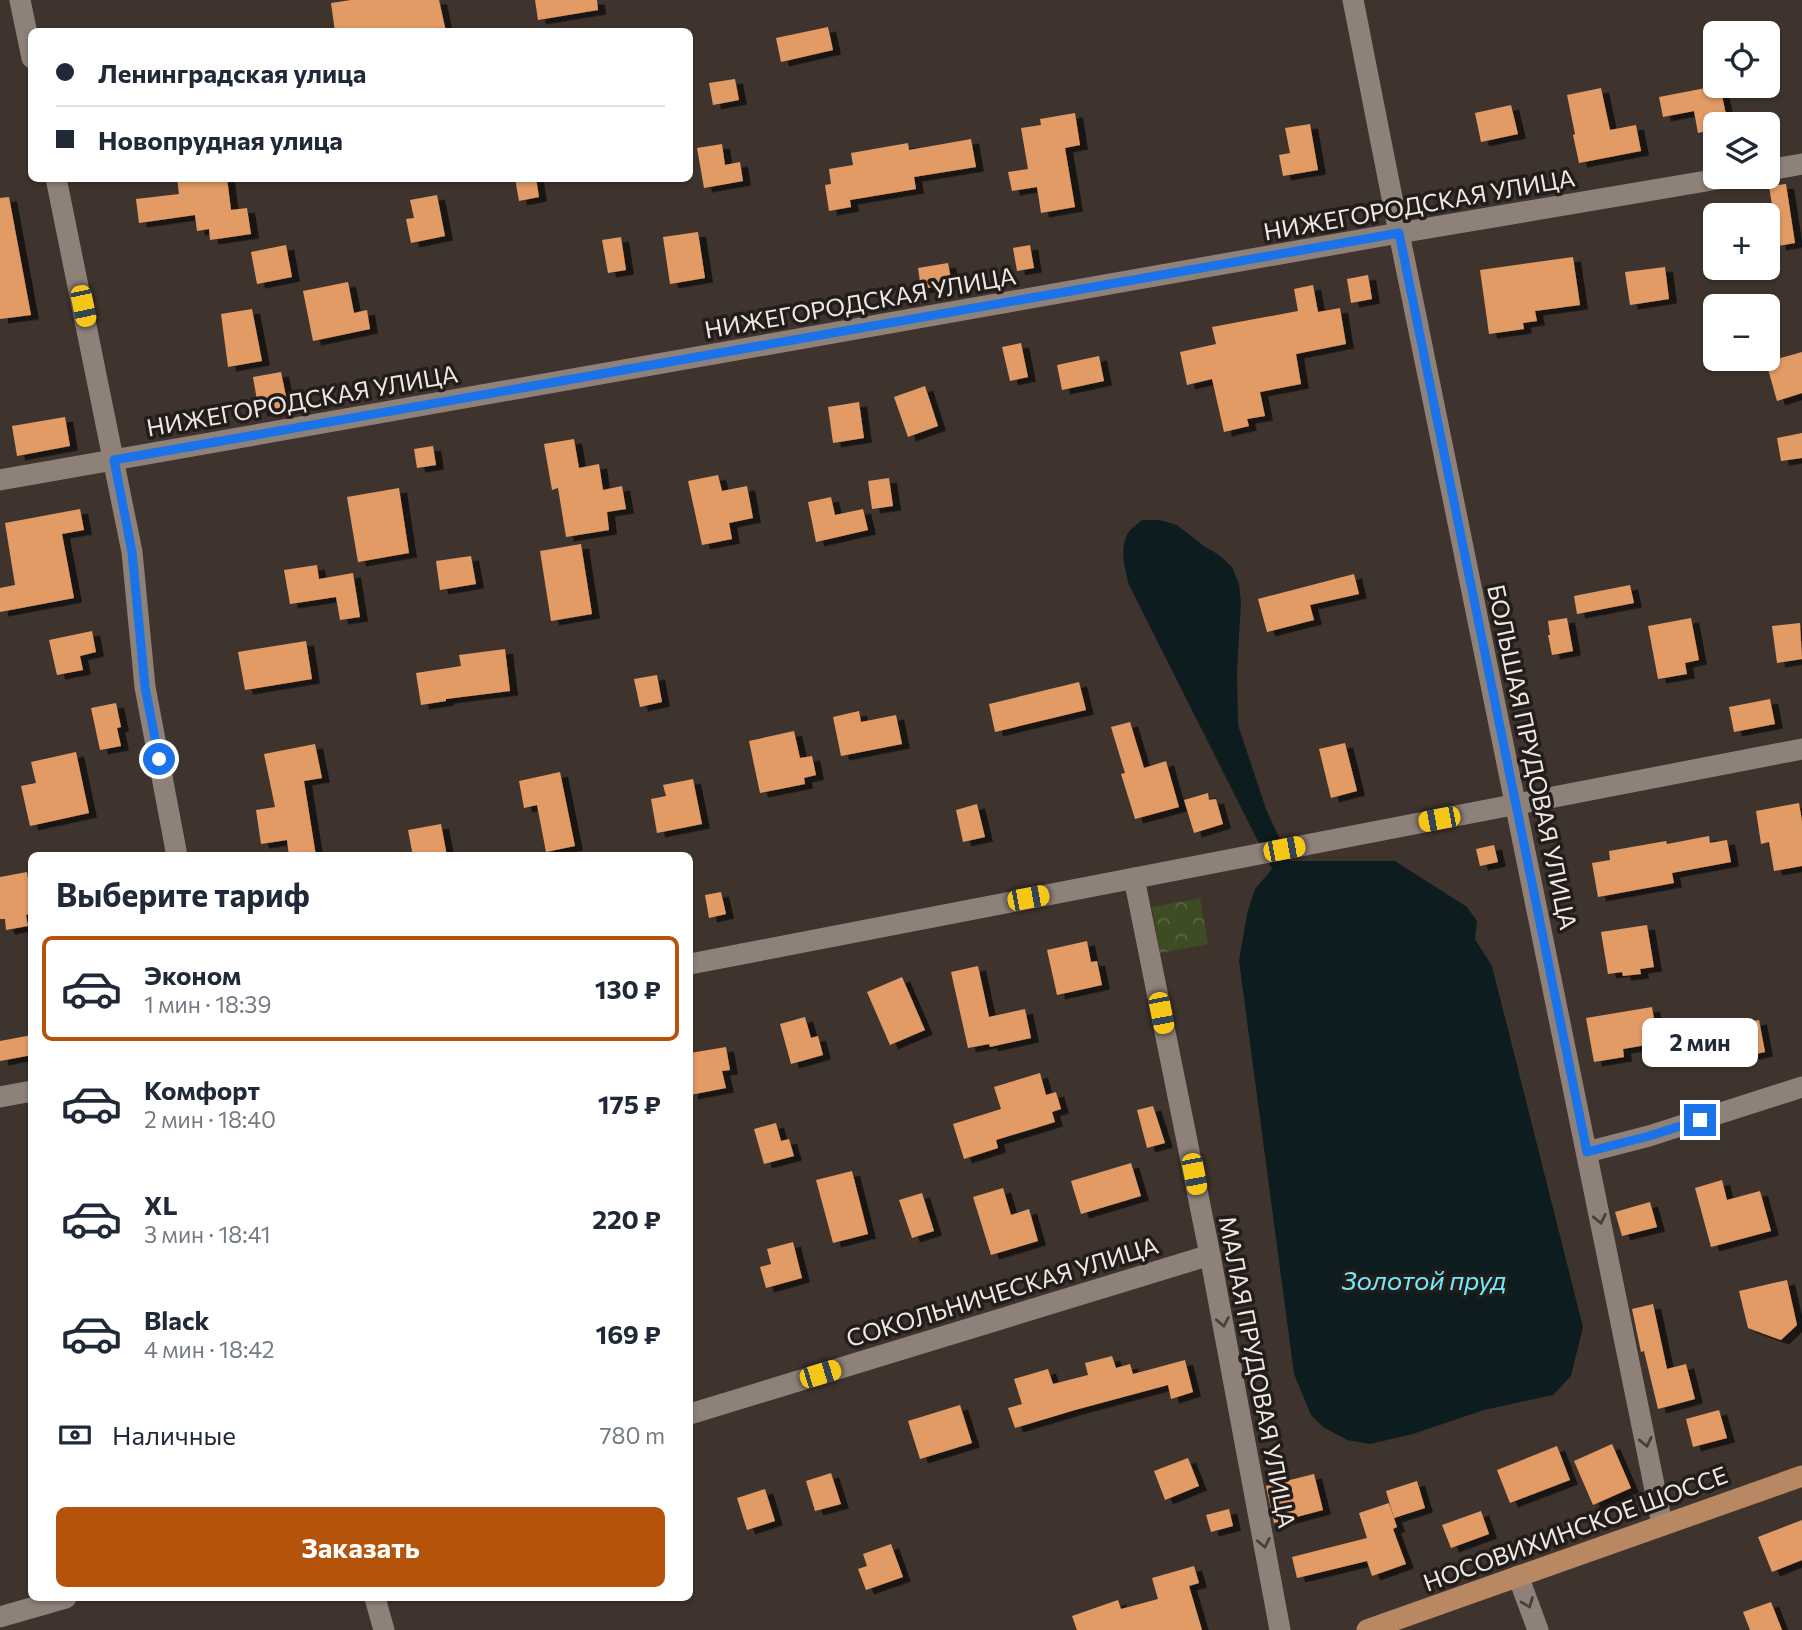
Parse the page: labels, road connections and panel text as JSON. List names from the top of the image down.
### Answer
{
  "streets": {
    "main road": ["НОСОВИХИНСКОЕ ШОССЕ"],
    "street": [
      "НИЖЕГОРОДСКАЯ УЛИЦА",
      "БОЛЬШАЯ ПРУДОВАЯ УЛИЦА",
      "СОКОЛЬНИЧЕСКАЯ УЛИЦА",
      "МАЛАЯ ПРУДОВАЯ УЛИЦА"
    ]
  },
  "crossings": [
    ["НИЖЕГОРОДСКАЯ УЛИЦА", "БОЛЬШАЯ ПРУДОВАЯ УЛИЦА"],
    ["БОЛЬШАЯ ПРУДОВАЯ УЛИЦА", "НОСОВИХИНСКОЕ ШОССЕ"],
    ["СОКОЛЬНИЧЕСКАЯ УЛИЦА", "МАЛАЯ ПРУДОВАЯ УЛИЦА"]
  ],
  "one_way": ["МАЛАЯ ПРУДОВАЯ УЛИЦА"],
  "water": ["Золотой пруд"],
  "page": {
    "map_buttons": ["+", "−"],
    "banner": ["Ленинградская улица", "Новопрудная улица"],
    "heading": "Выберите тариф",
    "list": [
      {
        "name": "Эконом",
        "note": "1 мин · 18:39",
        "value": "130 ₽"
      },
      {
        "name": "Комфорт",
        "note": "2 мин · 18:40",
        "value": "175 ₽"
      },
      {
        "name": "XL",
        "note": "3 мин · 18:41",
        "value": "220 ₽"
      },
      {
        "name": "Black",
        "note": "4 мин · 18:42",
        "value": "169 ₽"
      }
    ],
    "bubble": "2 мин",
    "pay": ["Наличные", "780 m"],
    "buttons": "Заказать"
  }
}
